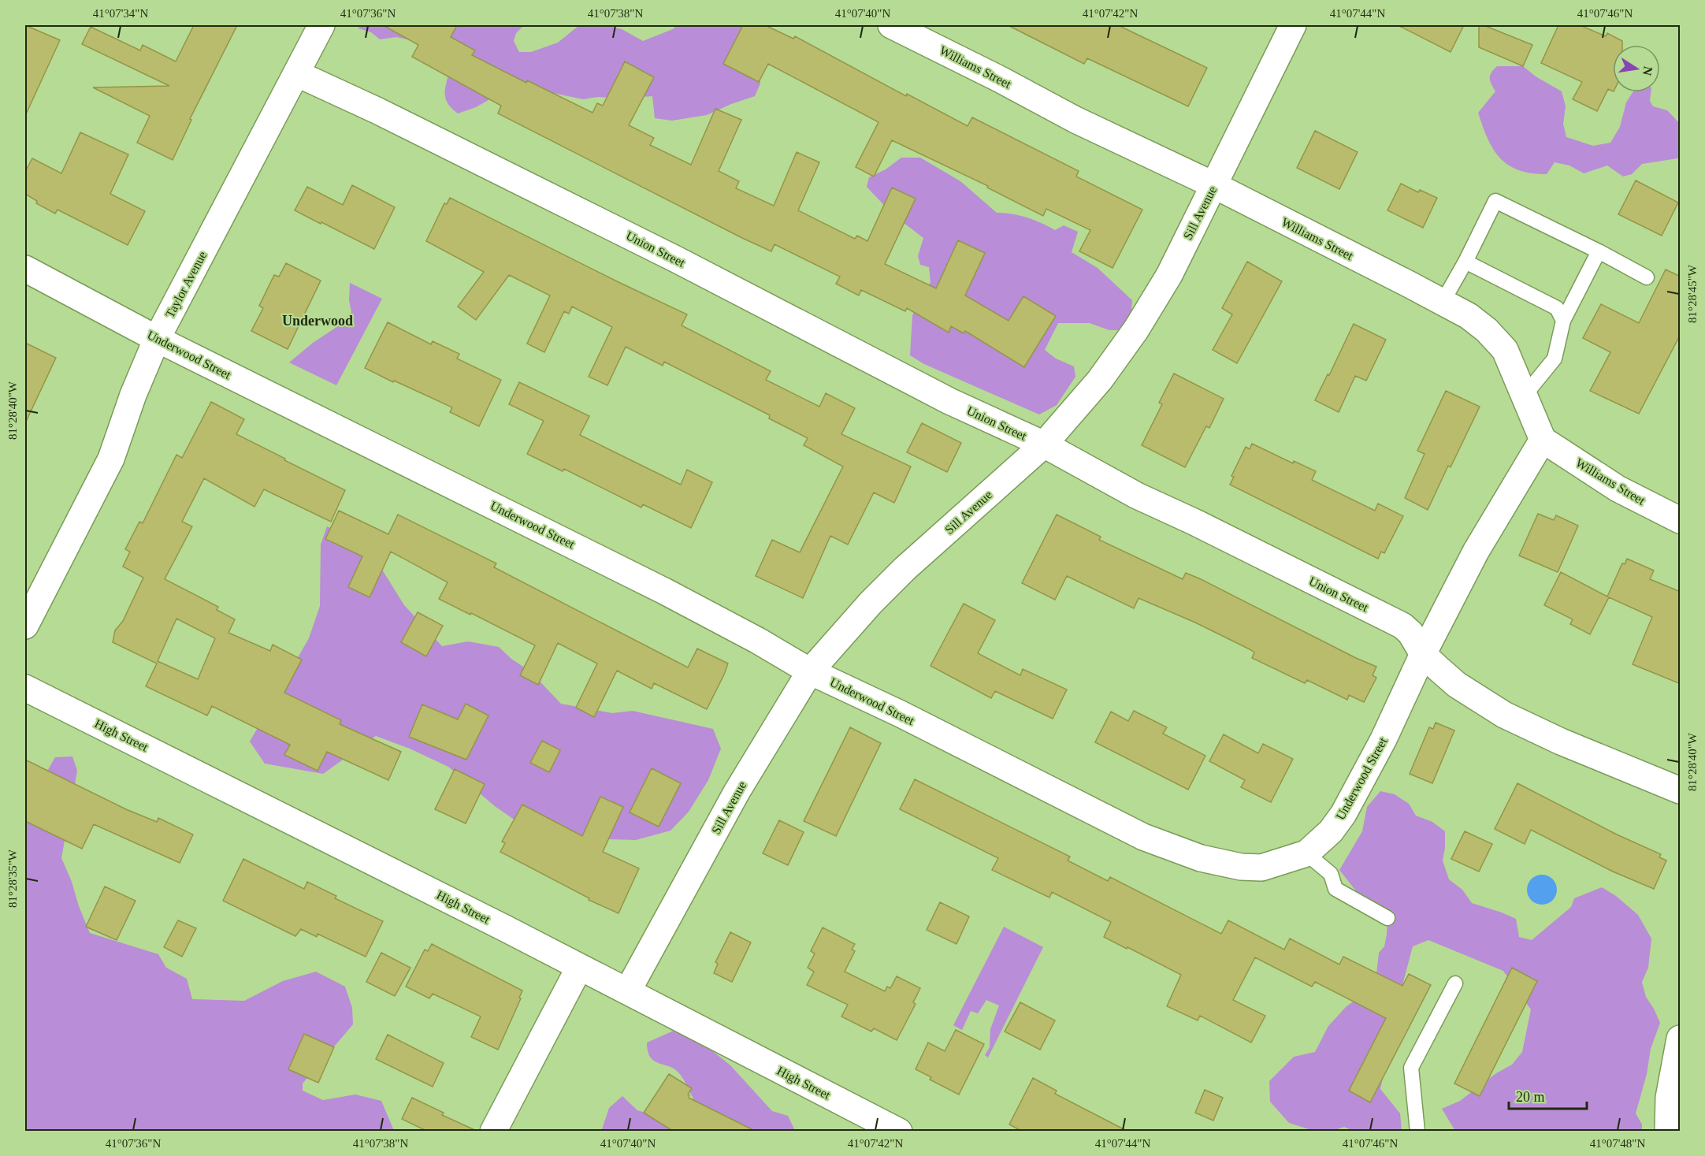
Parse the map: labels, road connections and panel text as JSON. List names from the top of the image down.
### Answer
{
  "streets": {
    "street": [
      "Williams Street",
      "Sill Avenue",
      "Union Street",
      "Taylor Avenue",
      "Underwood Street",
      "High Street"
    ]
  },
  "crossings": [
    ["Williams Street", "Sill Avenue"],
    ["Williams Street", "Underwood Street"],
    ["Sill Avenue", "Union Street"],
    ["Sill Avenue", "Underwood Street"],
    ["Sill Avenue", "High Street"],
    ["Union Street", "Taylor Avenue"],
    ["Union Street", "Underwood Street"],
    ["Taylor Avenue", "Underwood Street"]
  ],
  "districts": ["Underwood"],
  "scale_bar": "20 m",
  "north": "right",
  "coordinates": [
    "41°07'34\"N",
    "41°07'36\"N",
    "41°07'38\"N",
    "41°07'40\"N",
    "41°07'42\"N",
    "41°07'44\"N",
    "41°07'46\"N",
    "81°28'45\"W",
    "81°28'40\"W",
    "81°28'35\"W",
    "41°07'48\"N"
  ]
}
